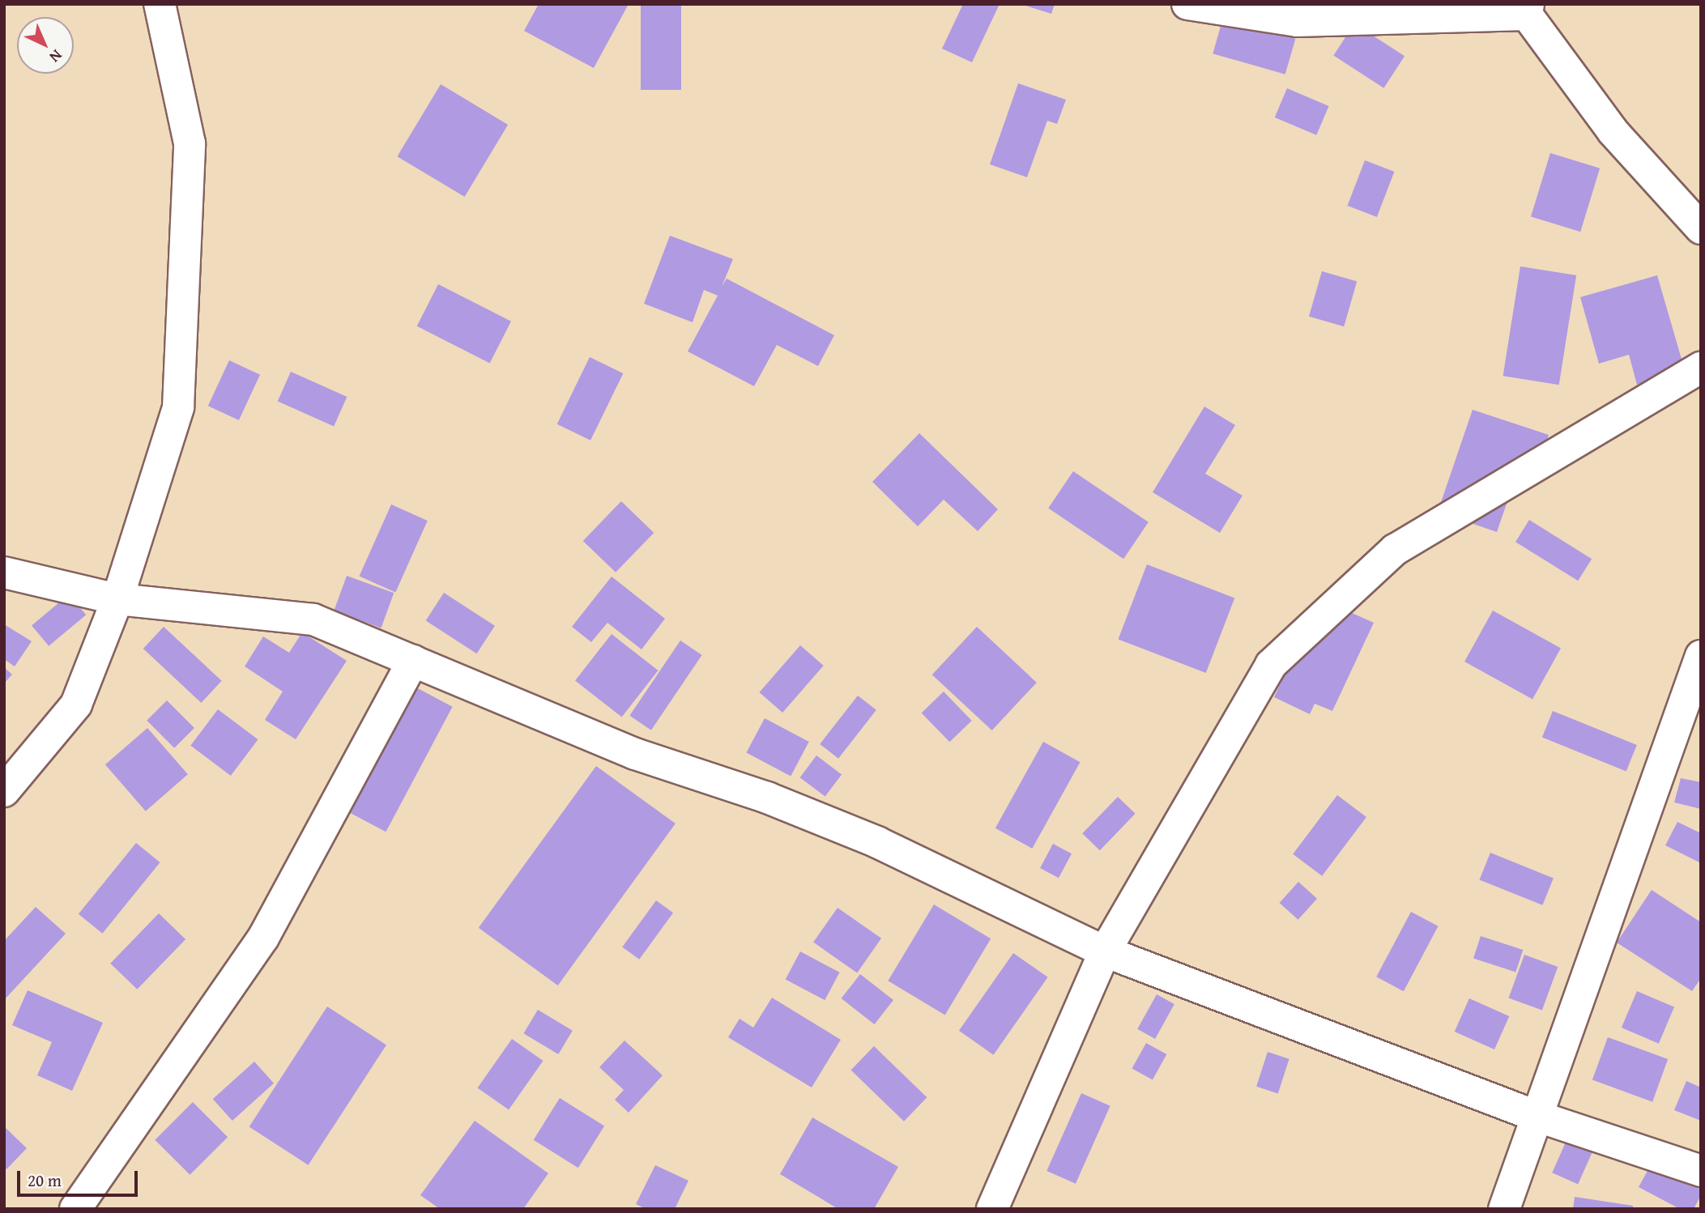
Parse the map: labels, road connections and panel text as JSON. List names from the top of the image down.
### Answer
{
  "scale_bar": "20 m",
  "north": "bottom right"
}
